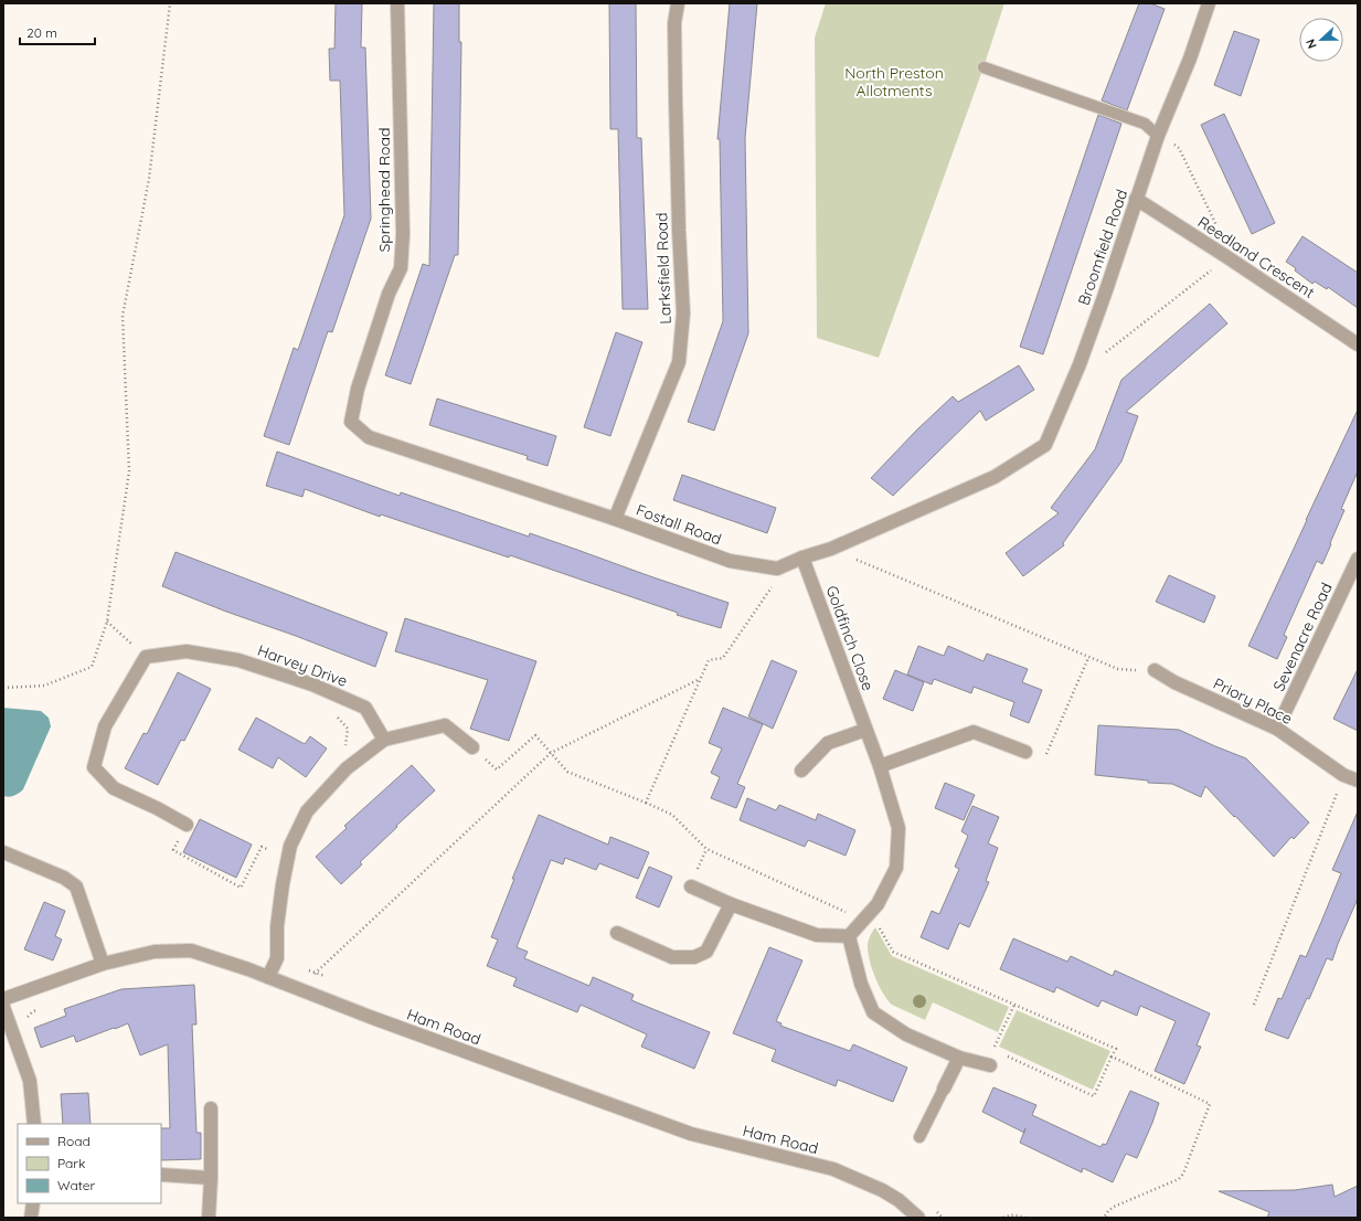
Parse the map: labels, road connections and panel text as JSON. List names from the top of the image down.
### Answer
{
  "streets": {
    "street": [
      "Springhead Road",
      "Broomfield Road",
      "Reedland Crescent",
      "Larksfield Road",
      "Fostall Road",
      "Sevenacre Road",
      "Goldfinch Close",
      "Harvey Drive",
      "Priory Place",
      "Ham Road"
    ]
  },
  "crossings": [
    ["Springhead Road", "Fostall Road"],
    ["Broomfield Road", "Reedland Crescent"],
    ["Larksfield Road", "Fostall Road"],
    ["Sevenacre Road", "Priory Place"]
  ],
  "parks": ["North Preston Allotments"],
  "legend": ["Road", "Park", "Water"],
  "scale_bar": "20 m",
  "north": "left"
}
